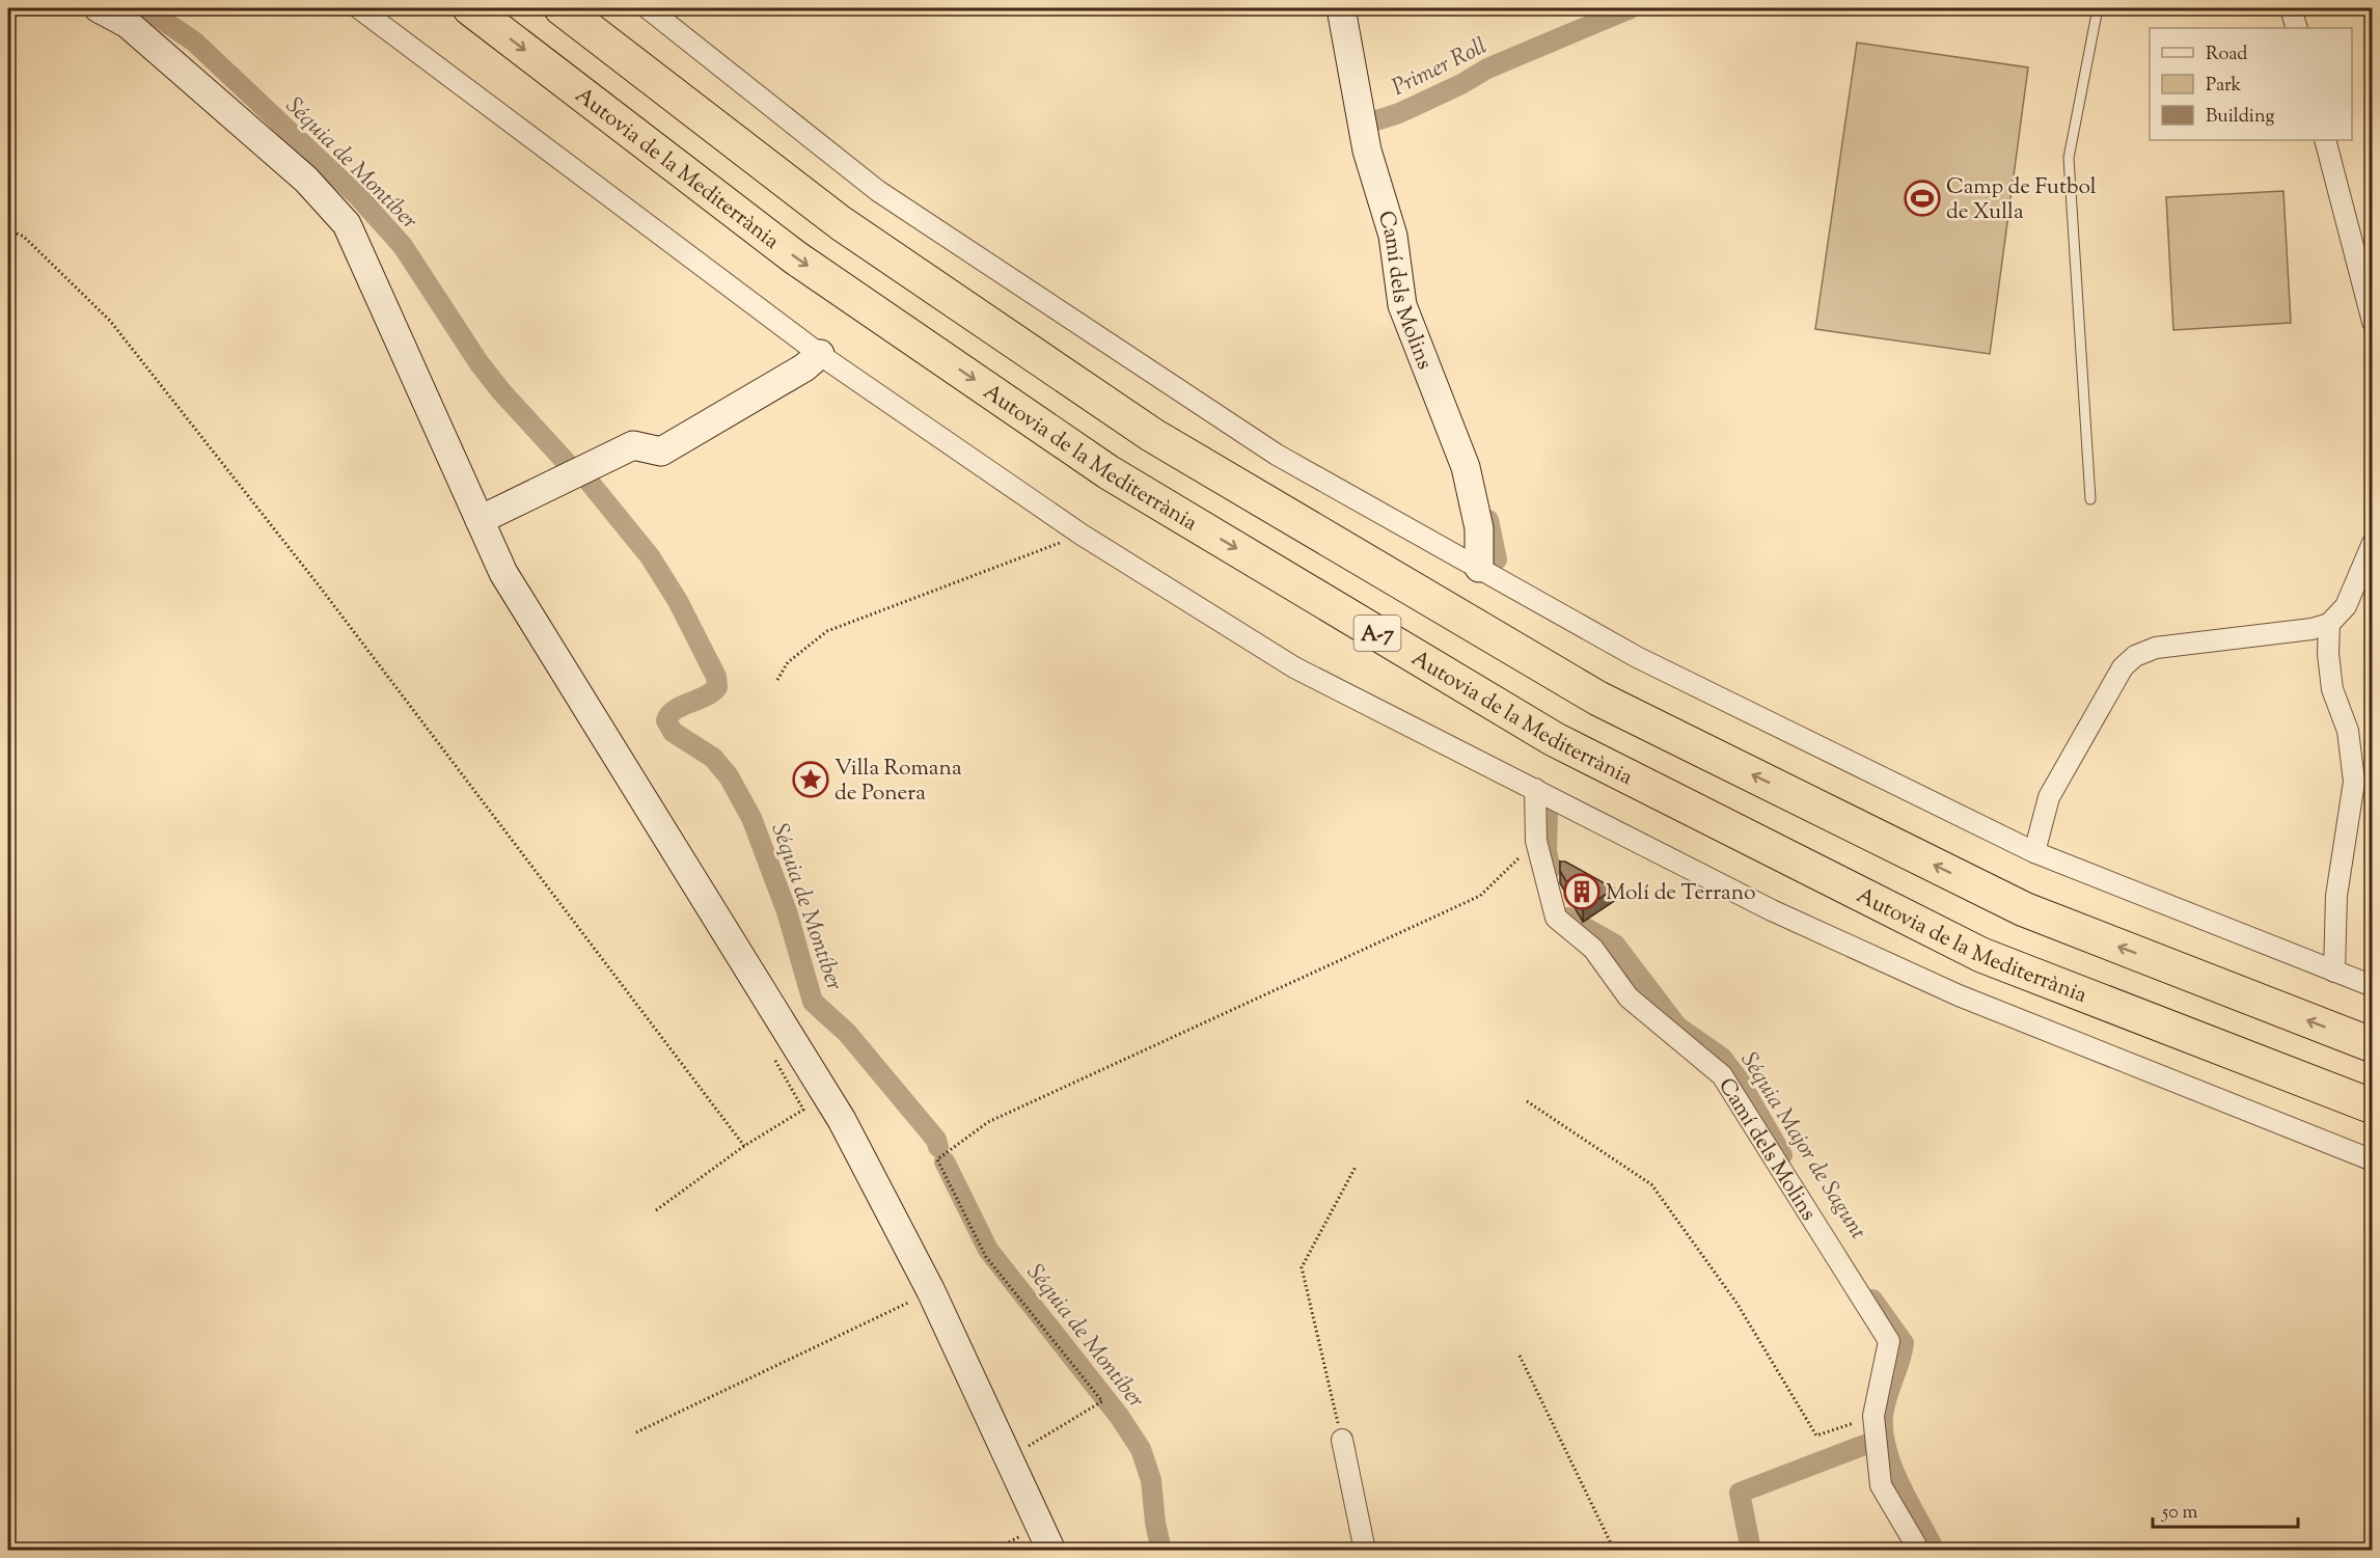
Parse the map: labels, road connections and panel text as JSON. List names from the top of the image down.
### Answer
{
  "streets": {
    "highway": ["Autovia de la Mediterrània", "A-7"],
    "main road": ["Camí dels Molins"]
  },
  "water": ["Primer Roll", "Séquia de Montíber", "Séquia Major de Sagunt"],
  "places": {
    "sports": ["Camp de Futbol de Xulla"],
    "place": ["Villa Romana de Ponera"],
    "building": ["Molí de Terrano"]
  },
  "legend": ["Road", "Park", "Building"],
  "scale_bar": "50 m"
}
